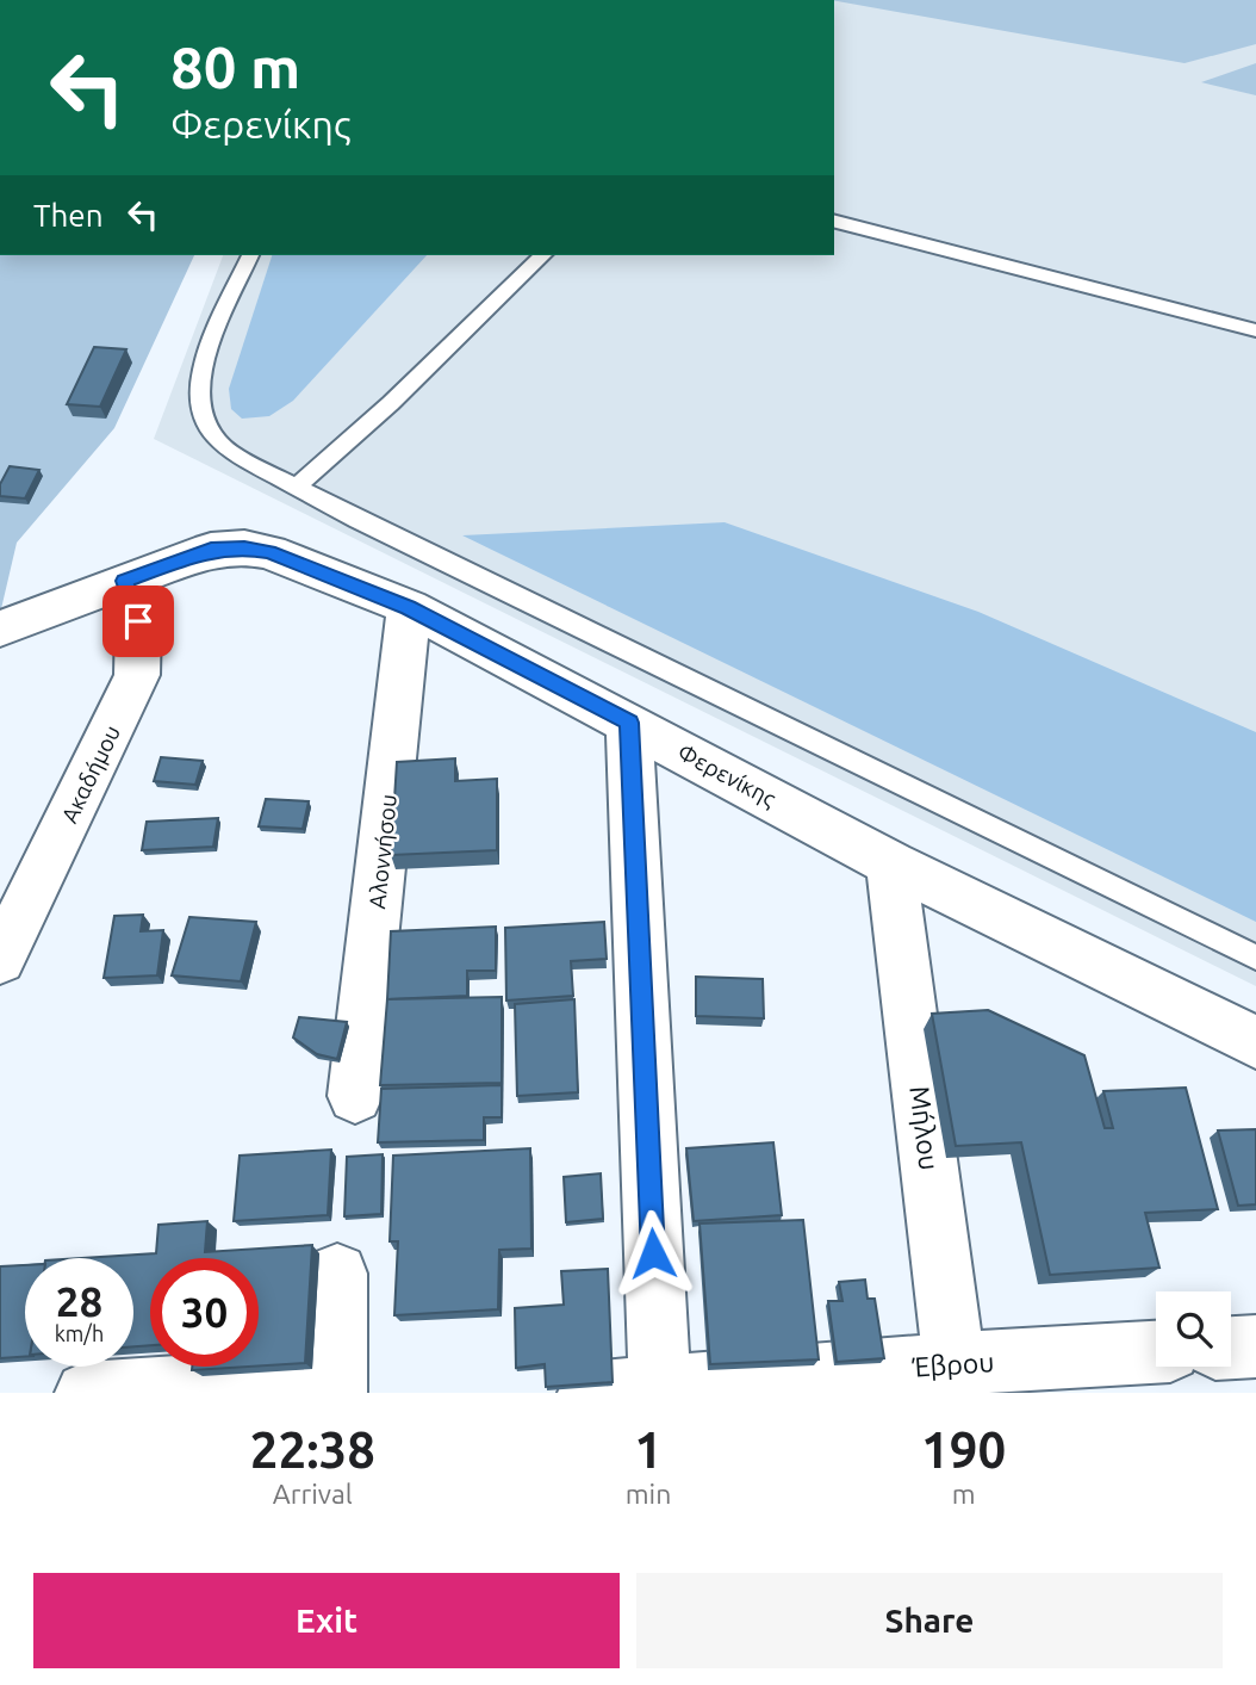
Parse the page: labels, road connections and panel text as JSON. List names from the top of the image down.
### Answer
{
  "streets": {
    "street": [
      "Ακαδήμου",
      "Φερενίκης",
      "Αλοννήσου",
      "Μήλου",
      "Έβρου"
    ]
  },
  "crossings": [
    ["Ακαδήμου", "Φερενίκης"],
    ["Φερενίκης", "Αλοννήσου"],
    ["Φερενίκης", "Μήλου"],
    ["Μήλου", "Έβρου"]
  ],
  "page": {
    "turn": ["80 m", "Φερενίκης"],
    "then": "Then",
    "speed": "28 km/h",
    "limit": "30",
    "eta": [
      "22:38",
      "Arrival",
      "1",
      "min",
      "190",
      "m"
    ],
    "buttons": ["Exit", "Share"]
  }
}
